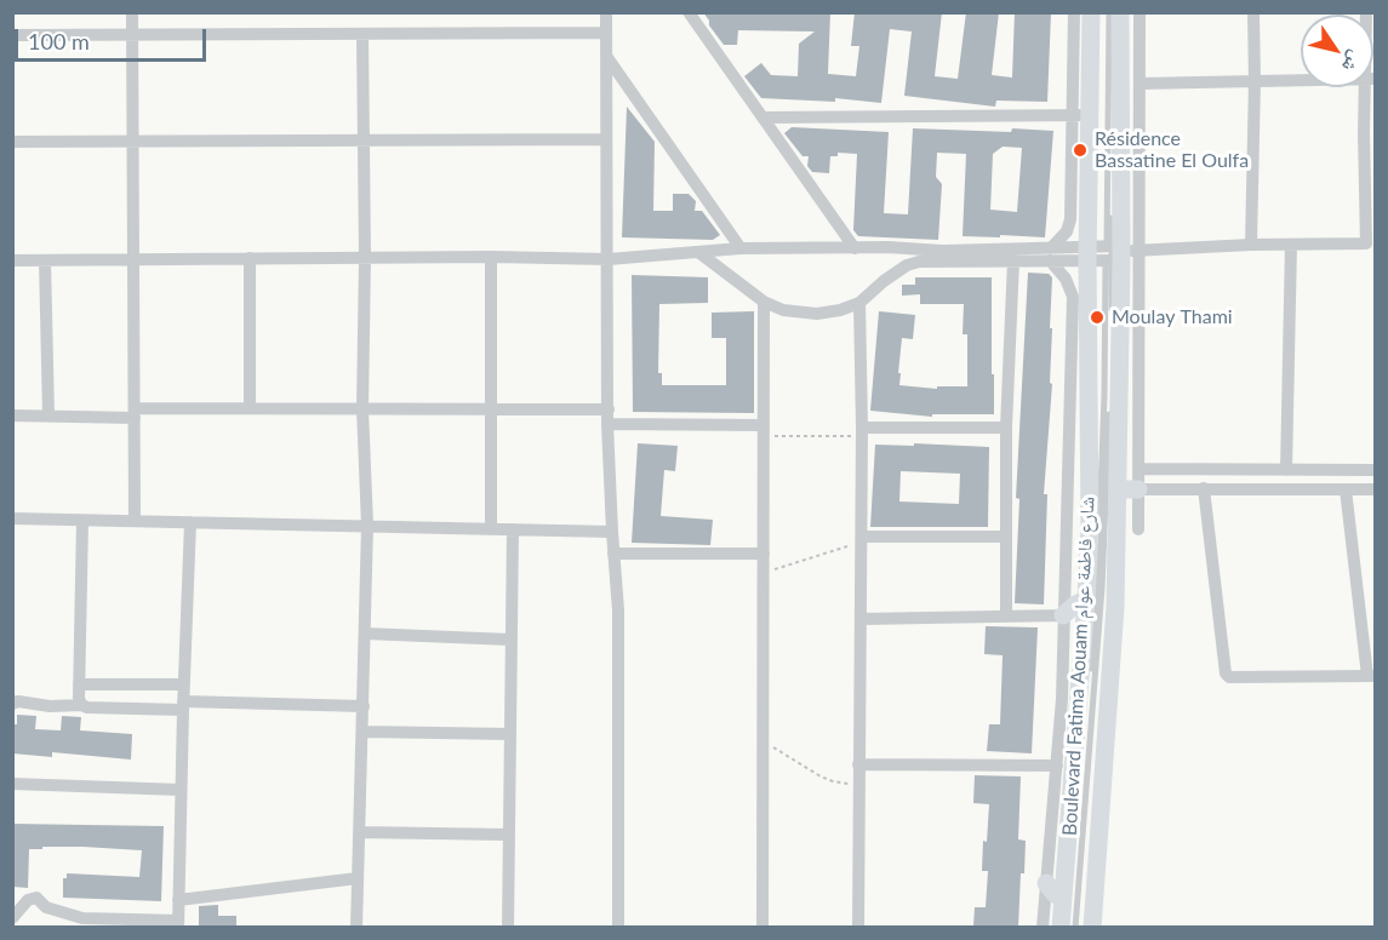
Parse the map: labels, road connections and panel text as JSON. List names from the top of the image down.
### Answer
{
  "streets": {
    "main road": ["Boulevard Fatima Aouam شارع فاطمة عوام"]
  },
  "places": ["Résidence Bassatine El Oulfa", "Moulay Thami"],
  "scale_bar": "100 m",
  "north": "bottom right"
}
